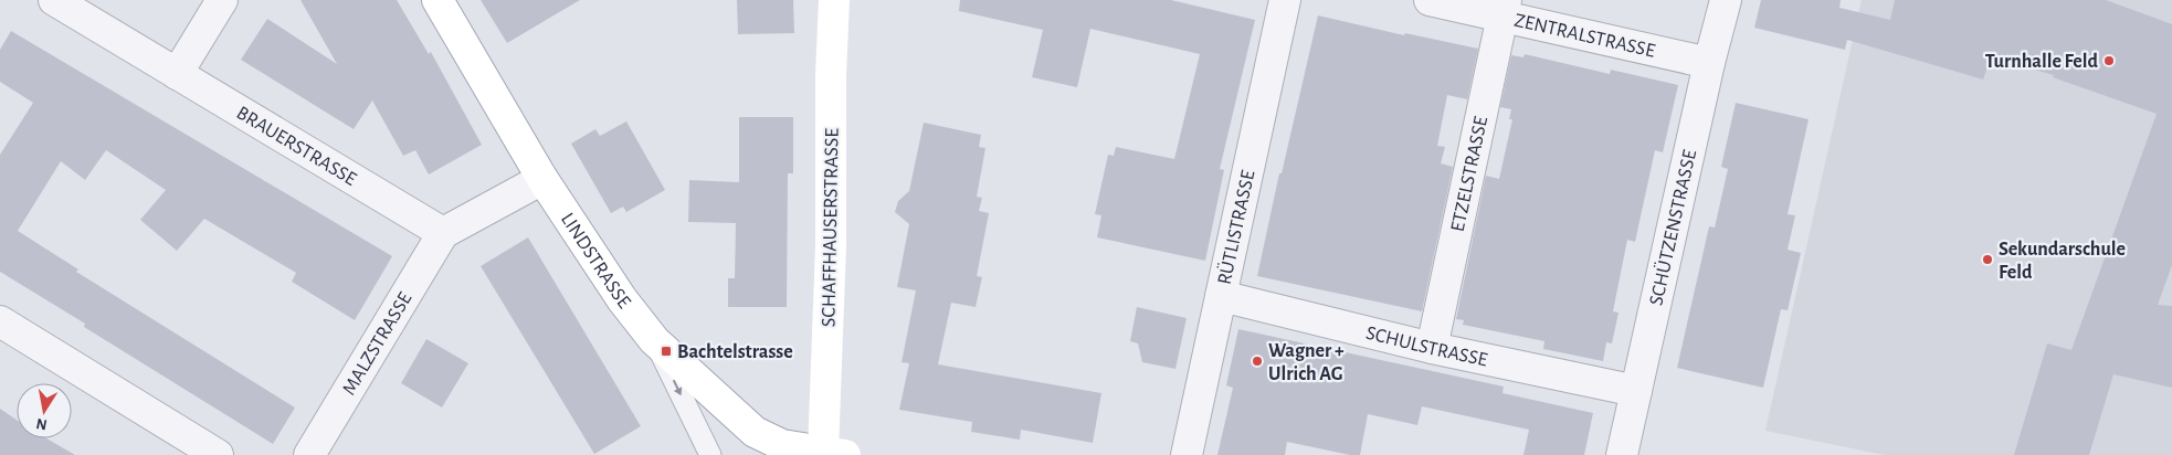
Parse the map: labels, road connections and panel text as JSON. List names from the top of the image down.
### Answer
{
  "streets": {
    "main road": ["SCHAFFHAUSERSTRASSE", "LINDSTRASSE"],
    "street": [
      "ZENTRALSTRASSE",
      "BRAUERSTRASSE",
      "ETZELSTRASSE",
      "RÜTLISTRASSE",
      "SCHÜTZENSTRASSE",
      "MALZSTRASSE",
      "SCHULSTRASSE"
    ]
  },
  "crossings": [
    ["ZENTRALSTRASSE", "ETZELSTRASSE"],
    ["ZENTRALSTRASSE", "SCHÜTZENSTRASSE"],
    ["BRAUERSTRASSE", "MALZSTRASSE"],
    ["ETZELSTRASSE", "SCHULSTRASSE"],
    ["SCHAFFHAUSERSTRASSE", "LINDSTRASSE"],
    ["RÜTLISTRASSE", "SCHULSTRASSE"],
    ["SCHÜTZENSTRASSE", "SCHULSTRASSE"]
  ],
  "places": {
    "other": ["Turnhalle Feld", "Sekundarschule Feld", "Wagner + Ulrich AG"],
    "transit": ["Bachtelstrasse"]
  },
  "north": "bottom"
}
